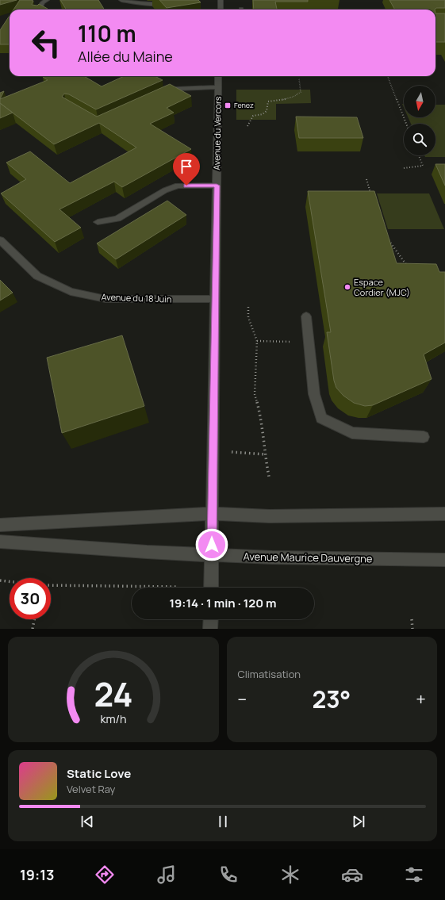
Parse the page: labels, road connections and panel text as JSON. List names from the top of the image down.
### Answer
{
  "streets": {
    "street": ["Avenue du Vercors", "Avenue du 18 Juin", "Avenue Maurice Dauvergne"]
  },
  "crossings": [
    ["Avenue du Vercors", "Avenue du 18 Juin"],
    ["Avenue du Vercors", "Avenue Maurice Dauvergne"]
  ],
  "places": {
    "transit": ["Fenez"],
    "other": ["Espace Cordier (MJC)"]
  },
  "north": "bottom",
  "page": {
    "turn": ["110 m", "Allée du Maine"],
    "limit": "30",
    "trip": "19:14 · 1 min · 120 m",
    "tile": "Climatisation",
    "heat": ["−", "23°", "+"],
    "song": ["Static Love", "Velvet Ray"],
    "tabs": "19:13",
    "gauge": ["24", "km/h"]
  }
}
